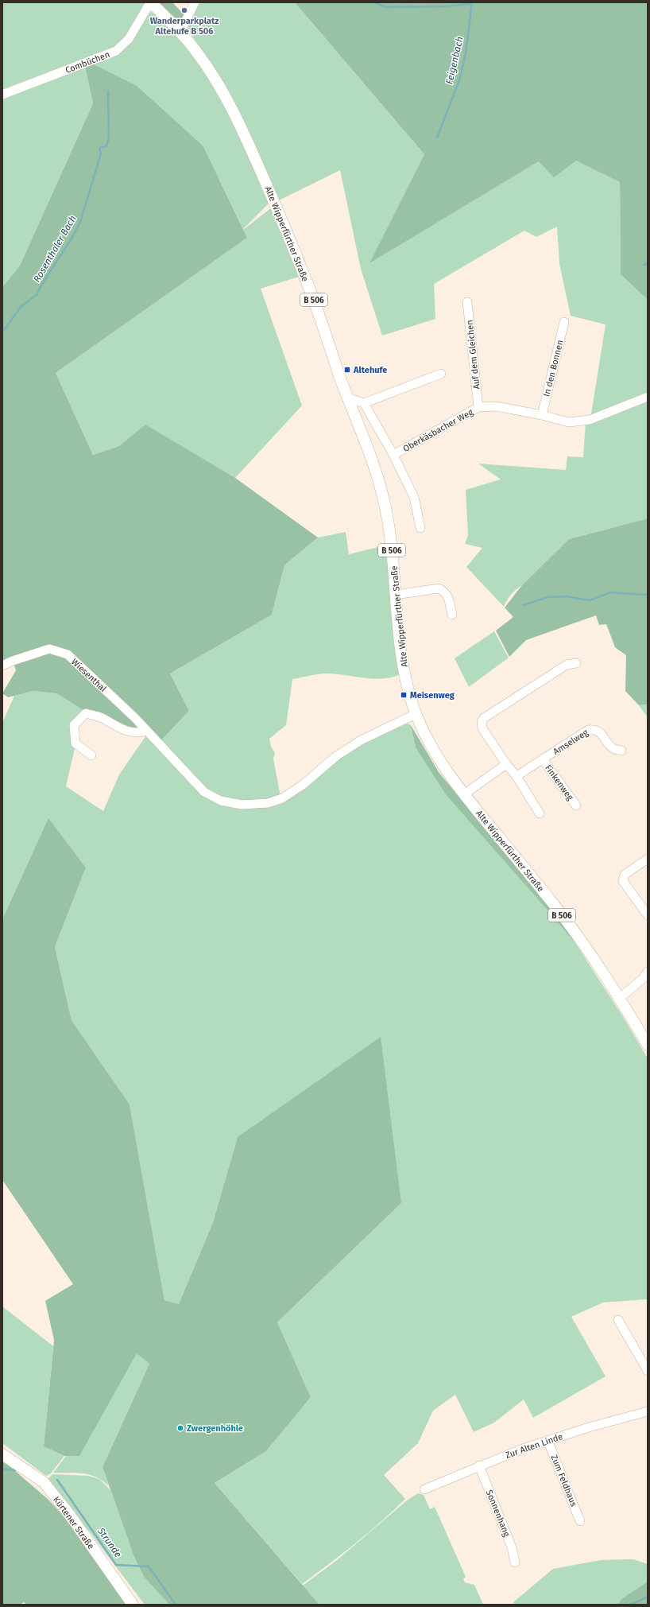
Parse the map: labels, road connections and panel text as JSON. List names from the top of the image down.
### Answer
{
  "streets": {
    "main road": ["Alte Wipperfürther Straße", "B 506", "Kürtener Straße"],
    "street": [
      "Combüchen",
      "Auf dem Gleichen",
      "In den Bonnen",
      "Oberkäsbacher Weg",
      "Wiesenthal",
      "Amselweg",
      "Finkenweg",
      "Zur Alten Linde",
      "Zum Feldhaus",
      "Sonnenhang"
    ]
  },
  "crossings": [
    ["Combüchen", "B 506"],
    ["Alte Wipperfürther Straße", "B 506"],
    ["Alte Wipperfürther Straße", "Wiesenthal"],
    ["Auf dem Gleichen", "Oberkäsbacher Weg"],
    ["In den Bonnen", "Oberkäsbacher Weg"],
    ["Amselweg", "Finkenweg"],
    ["Zur Alten Linde", "Zum Feldhaus"],
    ["Zur Alten Linde", "Sonnenhang"]
  ],
  "water": ["Feigenbach", "Rosenthaler Bach", "Strunde"],
  "places": {
    "other": ["Wanderparkplatz Altehufe B 506", "Zwergenhöhle"],
    "transit": ["Altehufe", "Meisenweg"]
  }
}
